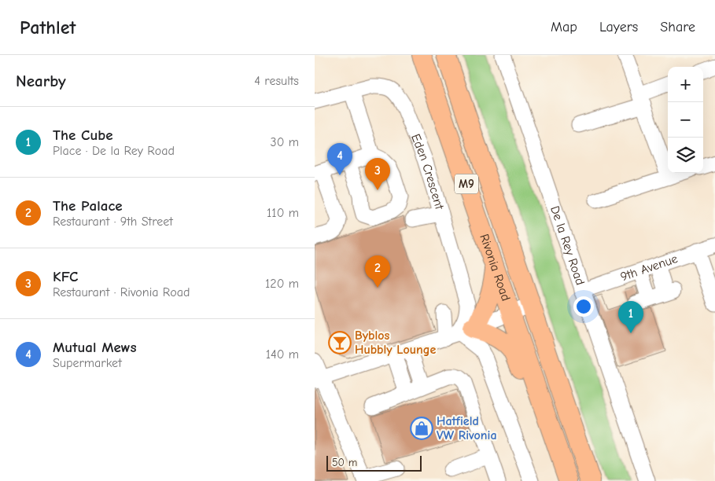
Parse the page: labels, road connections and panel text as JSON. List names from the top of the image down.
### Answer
{
  "streets": {
    "main road": ["M9", "Rivonia Road"],
    "street": ["Eden Crescent", "De la Rey Road", "9th Avenue"]
  },
  "crossings": [
    ["De la Rey Road", "9th Avenue"]
  ],
  "places": {
    "bar": ["Byblos Hubbly Lounge"],
    "shop": ["Hatfield VW Rivonia"]
  },
  "scale_bar": "50 m",
  "page": {
    "header": "Pathlet",
    "nav": ["Map", "Layers", "Share"],
    "heading": ["Nearby", "4 results"],
    "map_buttons": ["+", "−"],
    "list": [
      {
        "mark": "1",
        "name": "The Cube",
        "note": "Place · De la Rey Road",
        "value": "30 m"
      },
      {
        "mark": "2",
        "name": "The Palace",
        "note": "Restaurant · 9th Street",
        "value": "110 m"
      },
      {
        "mark": "3",
        "name": "KFC",
        "note": "Restaurant · Rivonia Road",
        "value": "120 m"
      },
      {
        "mark": "4",
        "name": "Mutual Mews",
        "note": "Supermarket",
        "value": "140 m"
      }
    ],
    "pins": [
      "4",
      "3",
      "2",
      "1"
    ],
    "scale": "50 m"
  }
}
